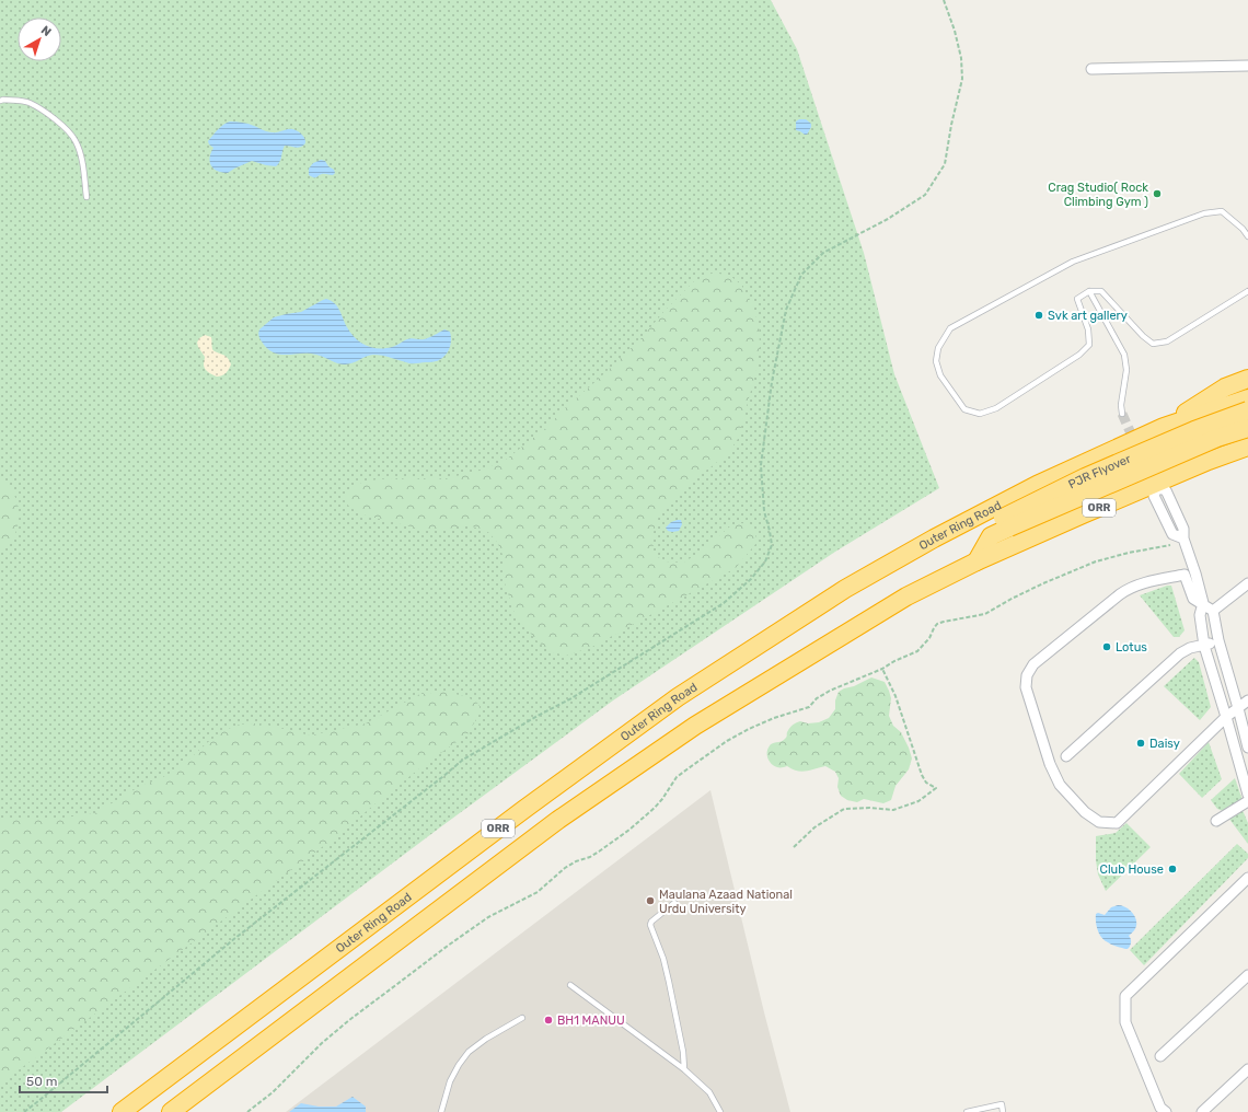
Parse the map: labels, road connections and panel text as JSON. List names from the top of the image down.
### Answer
{
  "streets": {
    "highway": ["PJR Flyover", "ORR", "Outer Ring Road"]
  },
  "crossings": [
    ["PJR Flyover", "ORR"],
    ["PJR Flyover", "Outer Ring Road"]
  ],
  "places": [
    "Crag Studio( Rock Climbing Gym )",
    "Svk art gallery",
    "Lotus",
    "Daisy",
    "Club House",
    "Maulana Azaad National Urdu University",
    "BH1 MANUU"
  ],
  "scale_bar": "50 m",
  "north": "top right"
}
